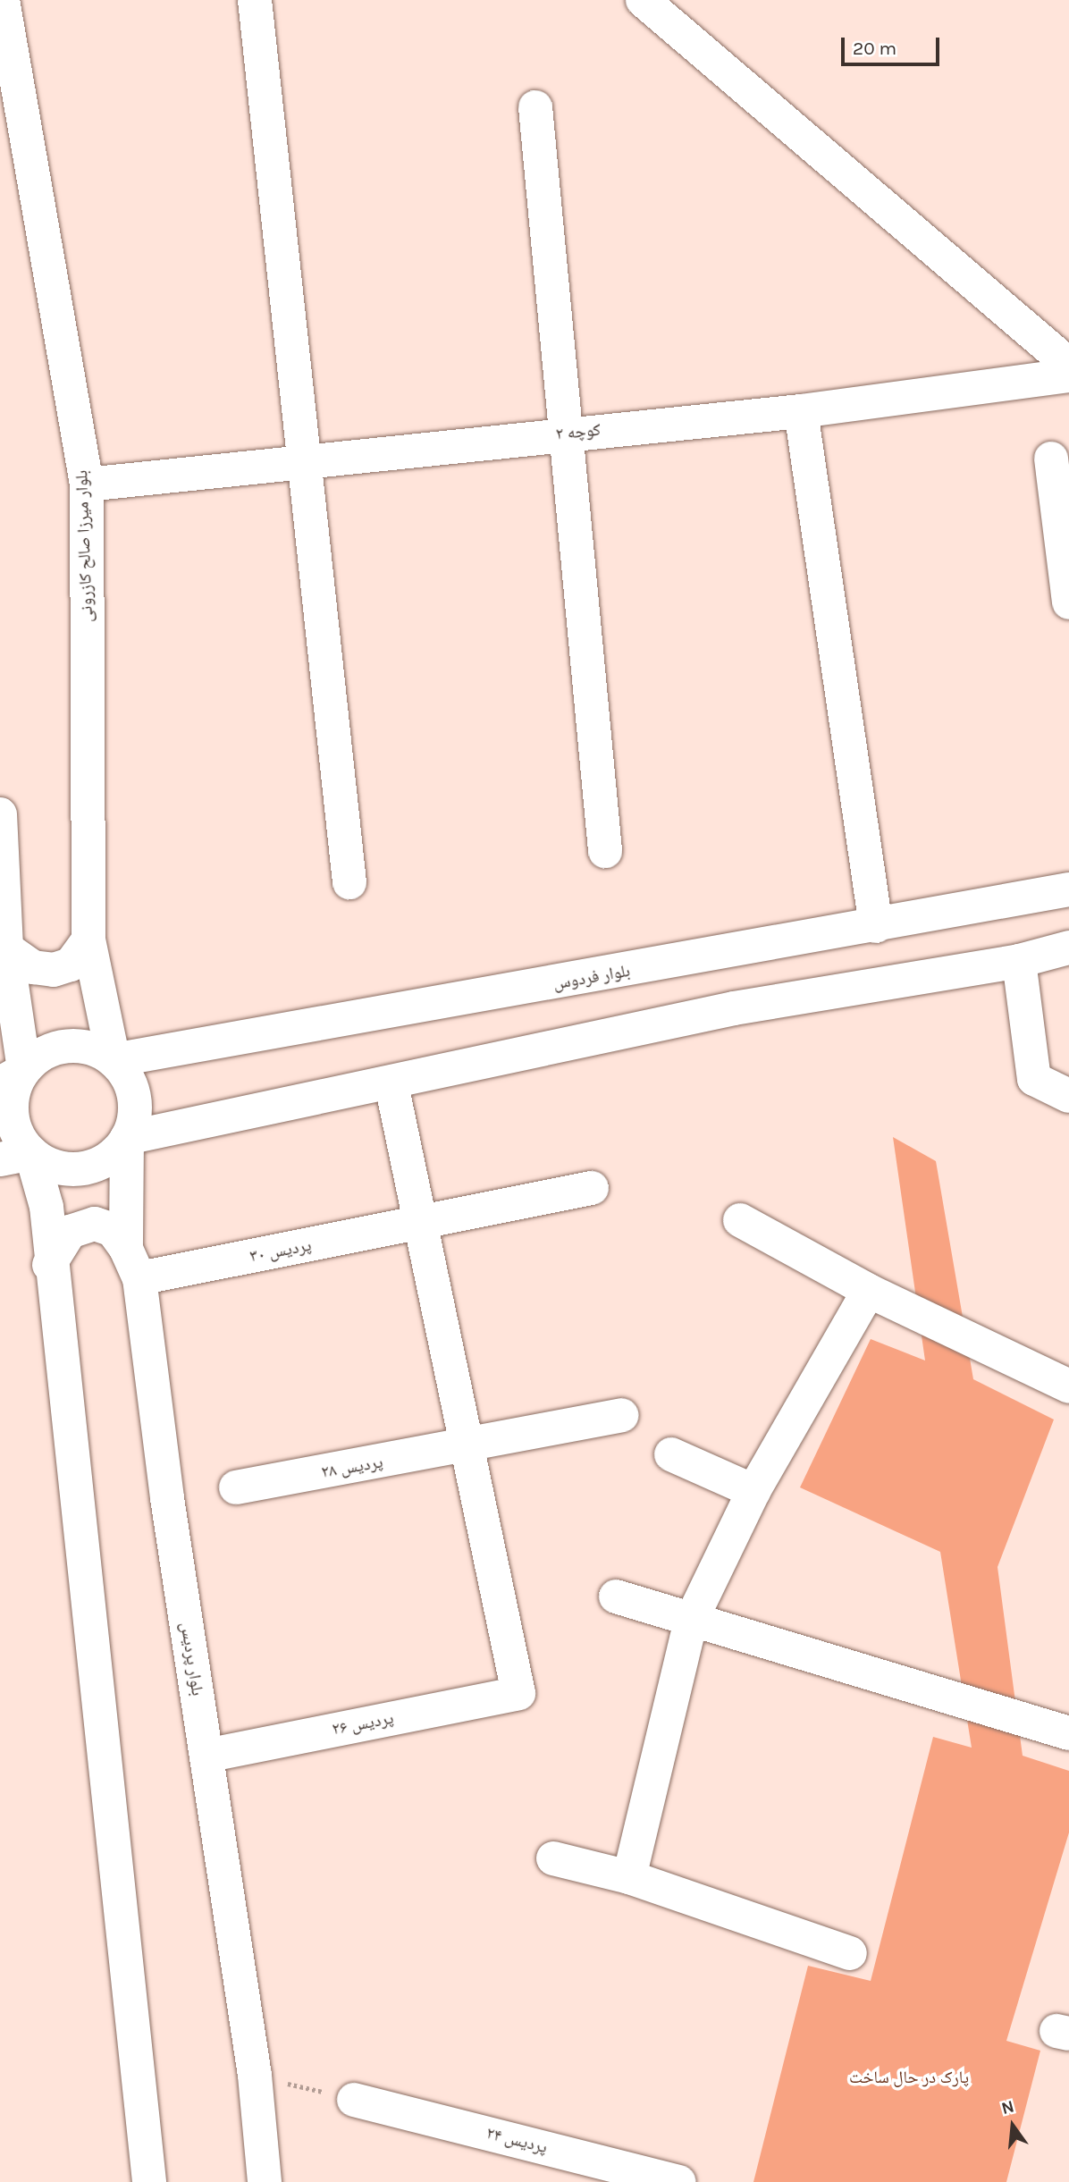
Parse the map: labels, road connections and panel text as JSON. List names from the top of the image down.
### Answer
{
  "streets": {
    "street": [
      "کوچه ۲",
      "بلوار میرزا صالح کازرونی",
      "بلوار فردوس",
      "پردیس ۳۰",
      "پردیس ۲۸",
      "بلوار پردیس",
      "پردیس ۲۶",
      "پردیس ۲۴"
    ]
  },
  "crossings": [
    ["کوچه ۲", "بلوار میرزا صالح کازرونی"],
    ["بلوار میرزا صالح کازرونی", "بلوار فردوس"],
    ["بلوار میرزا صالح کازرونی", "بلوار پردیس"],
    ["بلوار فردوس", "بلوار پردیس"],
    ["پردیس ۳۰", "بلوار پردیس"],
    ["پردیس ۲۸", "پردیس ۲۶"],
    ["بلوار پردیس", "پردیس ۲۶"]
  ],
  "parks": ["پارک در حال ساخت"],
  "scale_bar": "20 m",
  "north": "top"
}
